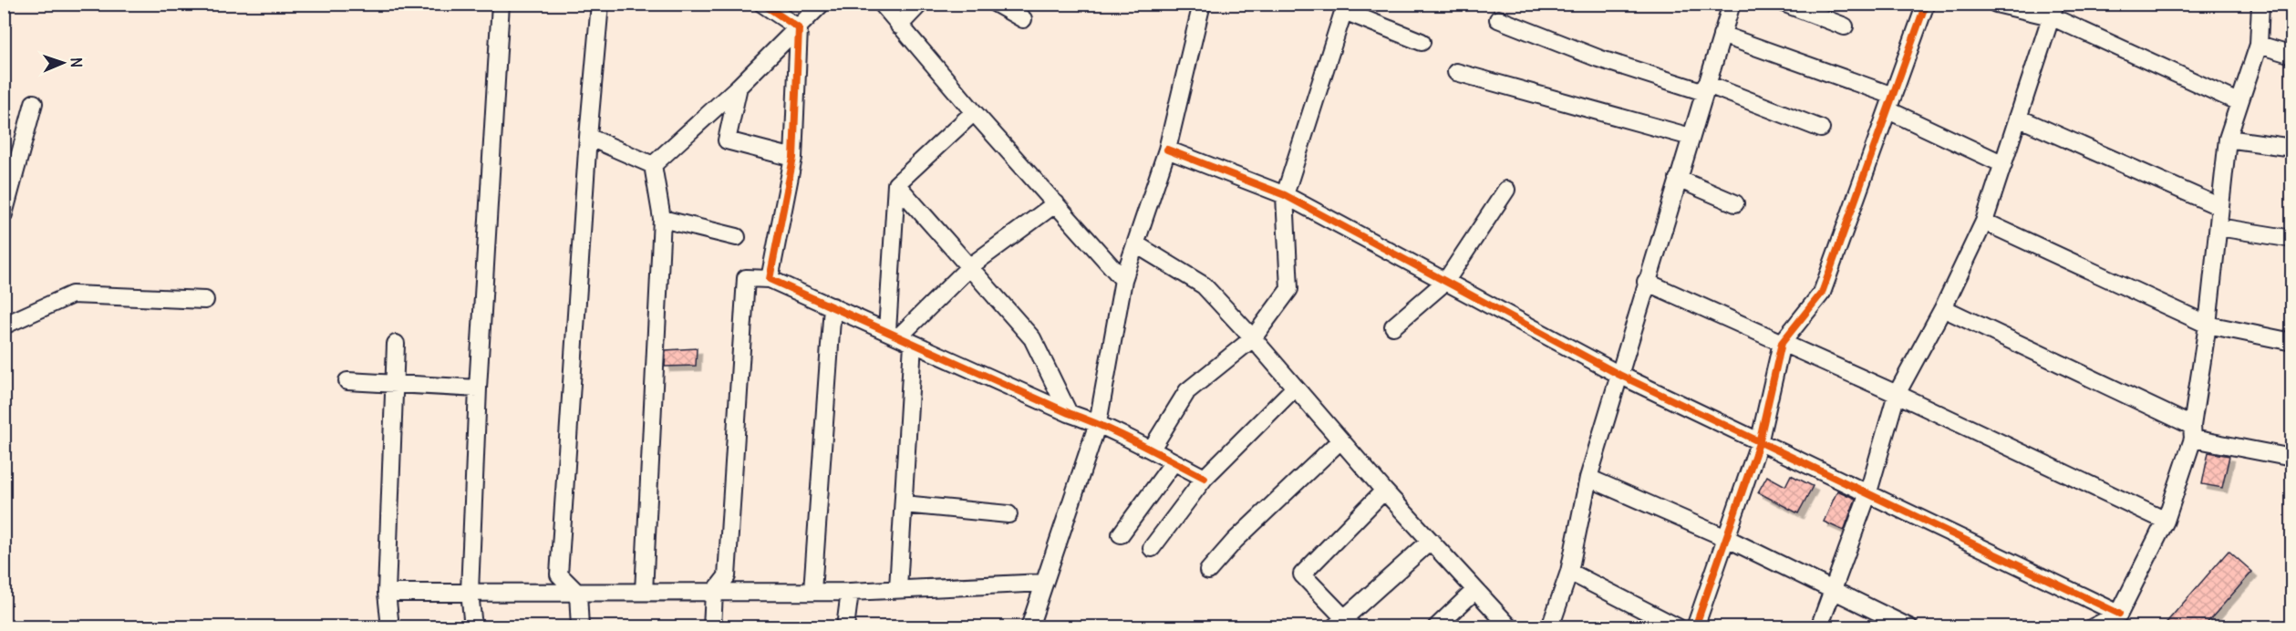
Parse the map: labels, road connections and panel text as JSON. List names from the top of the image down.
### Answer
{
  "north": "right"
}
